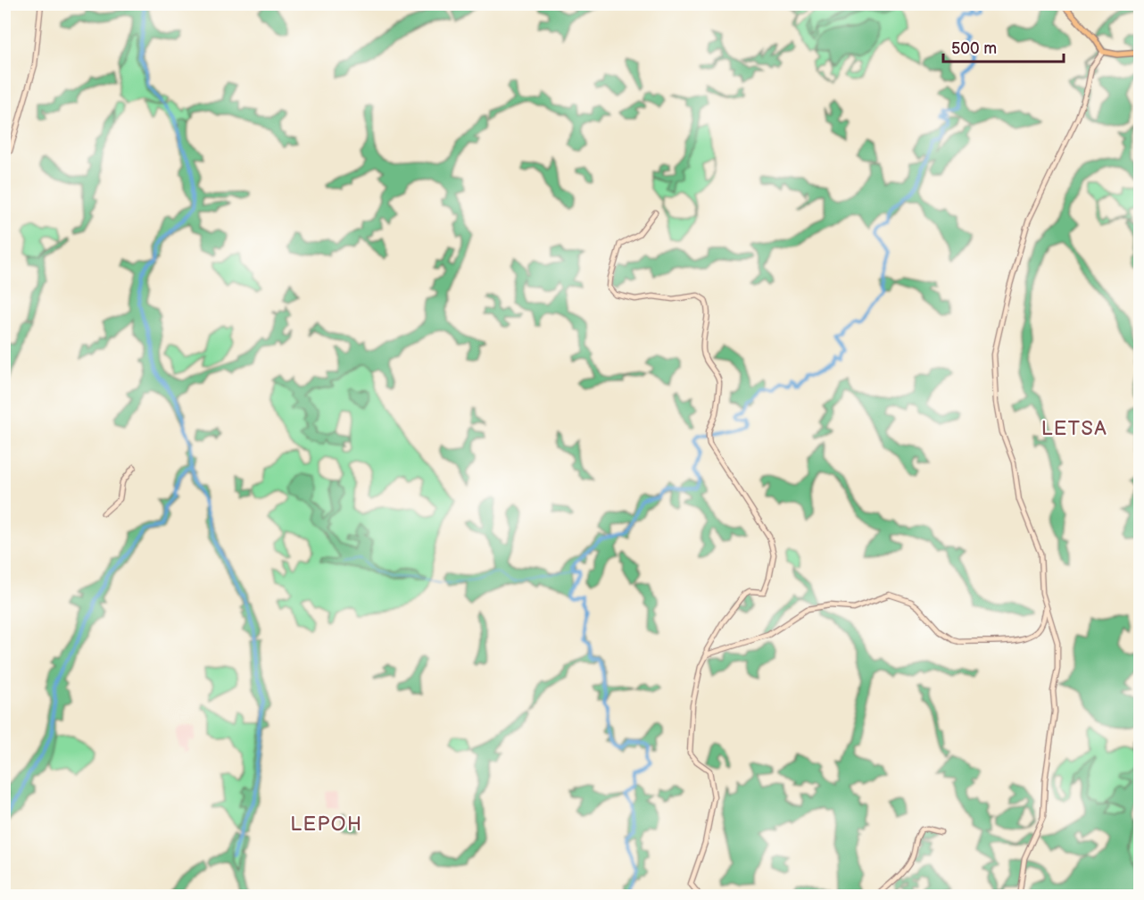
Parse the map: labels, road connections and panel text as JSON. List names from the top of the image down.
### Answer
{
  "districts": ["LETSA", "LEPOH"],
  "scale_bar": "500 m"
}
